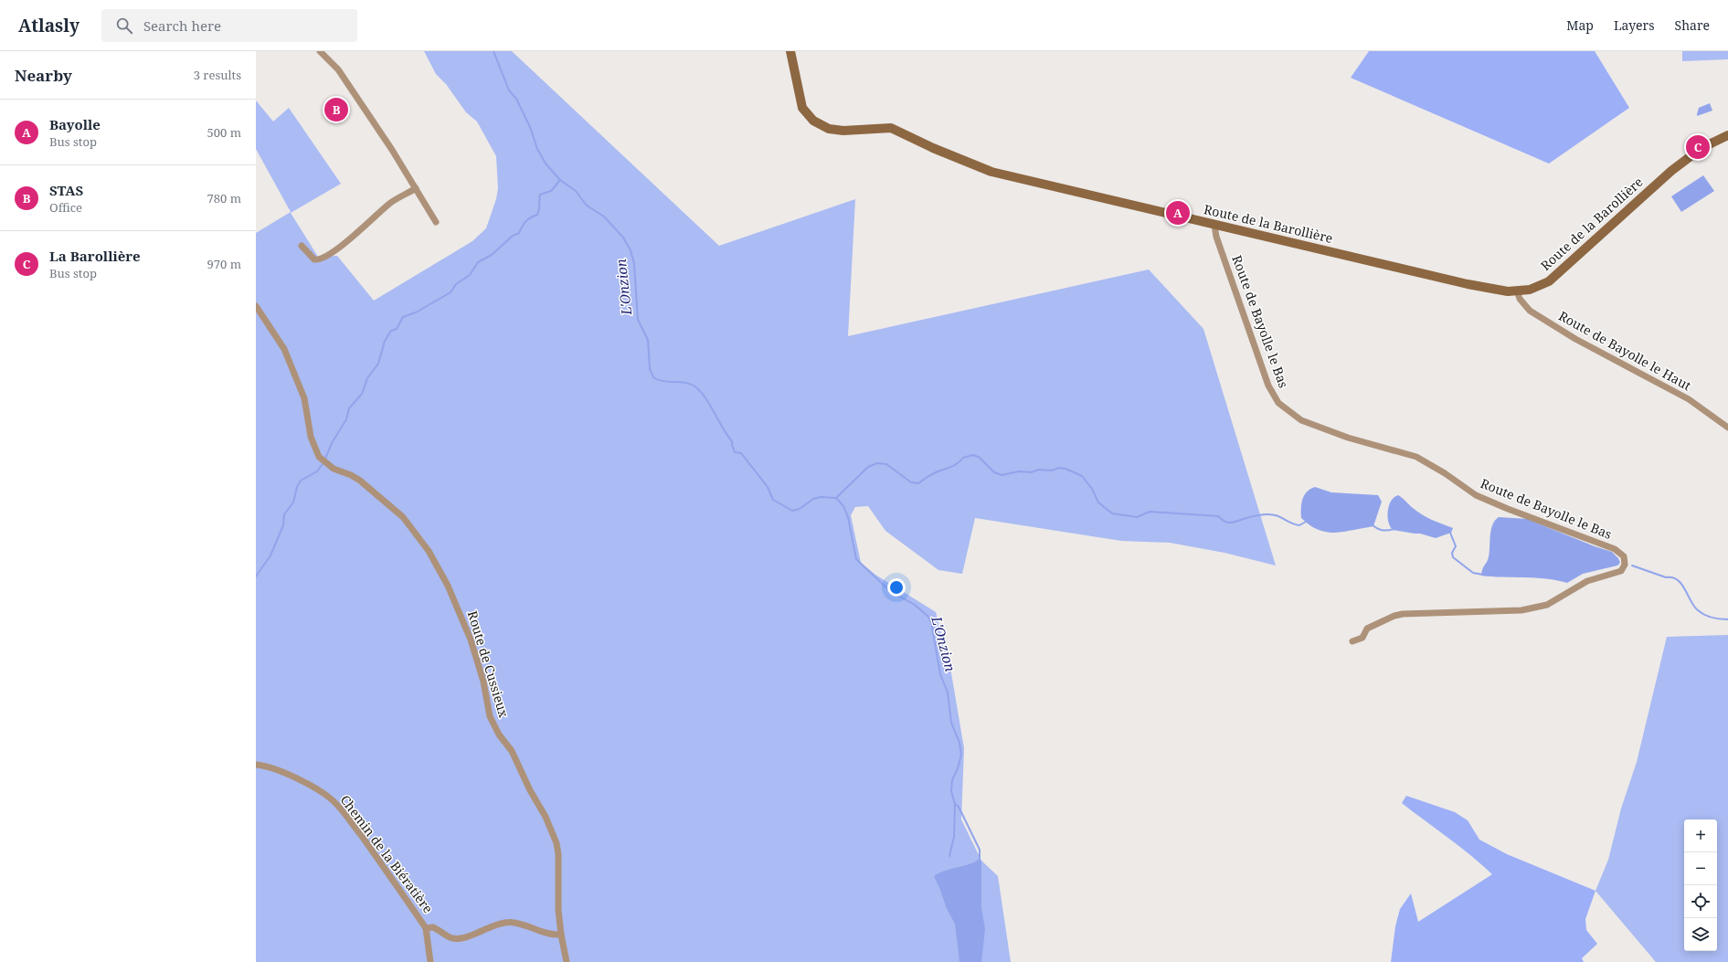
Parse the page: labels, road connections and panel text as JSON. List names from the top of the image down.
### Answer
{
  "streets": {
    "main road": ["Route de la Barollière"],
    "street": [
      "Route de Bayolle le Bas",
      "Route de Bayolle le Haut",
      "Route de Cussieux",
      "Chemin de la Biératière"
    ]
  },
  "crossings": [
    ["Route de la Barollière", "Route de Bayolle le Bas"],
    ["Route de la Barollière", "Route de Bayolle le Haut"],
    ["Route de Cussieux", "Chemin de la Biératière"]
  ],
  "water": ["L'Onzion"],
  "page": {
    "header": "Atlasly",
    "search": "Search here",
    "nav": ["Map", "Layers", "Share"],
    "heading": ["Nearby", "3 results"],
    "pins": ["B", "C", "A"],
    "list": [
      {
        "mark": "A",
        "name": "Bayolle",
        "note": "Bus stop",
        "value": "500 m"
      },
      {
        "mark": "B",
        "name": "STAS",
        "note": "Office",
        "value": "780 m"
      },
      {
        "mark": "C",
        "name": "La Barollière",
        "note": "Bus stop",
        "value": "970 m"
      }
    ],
    "map_buttons": ["+", "−"]
  }
}
